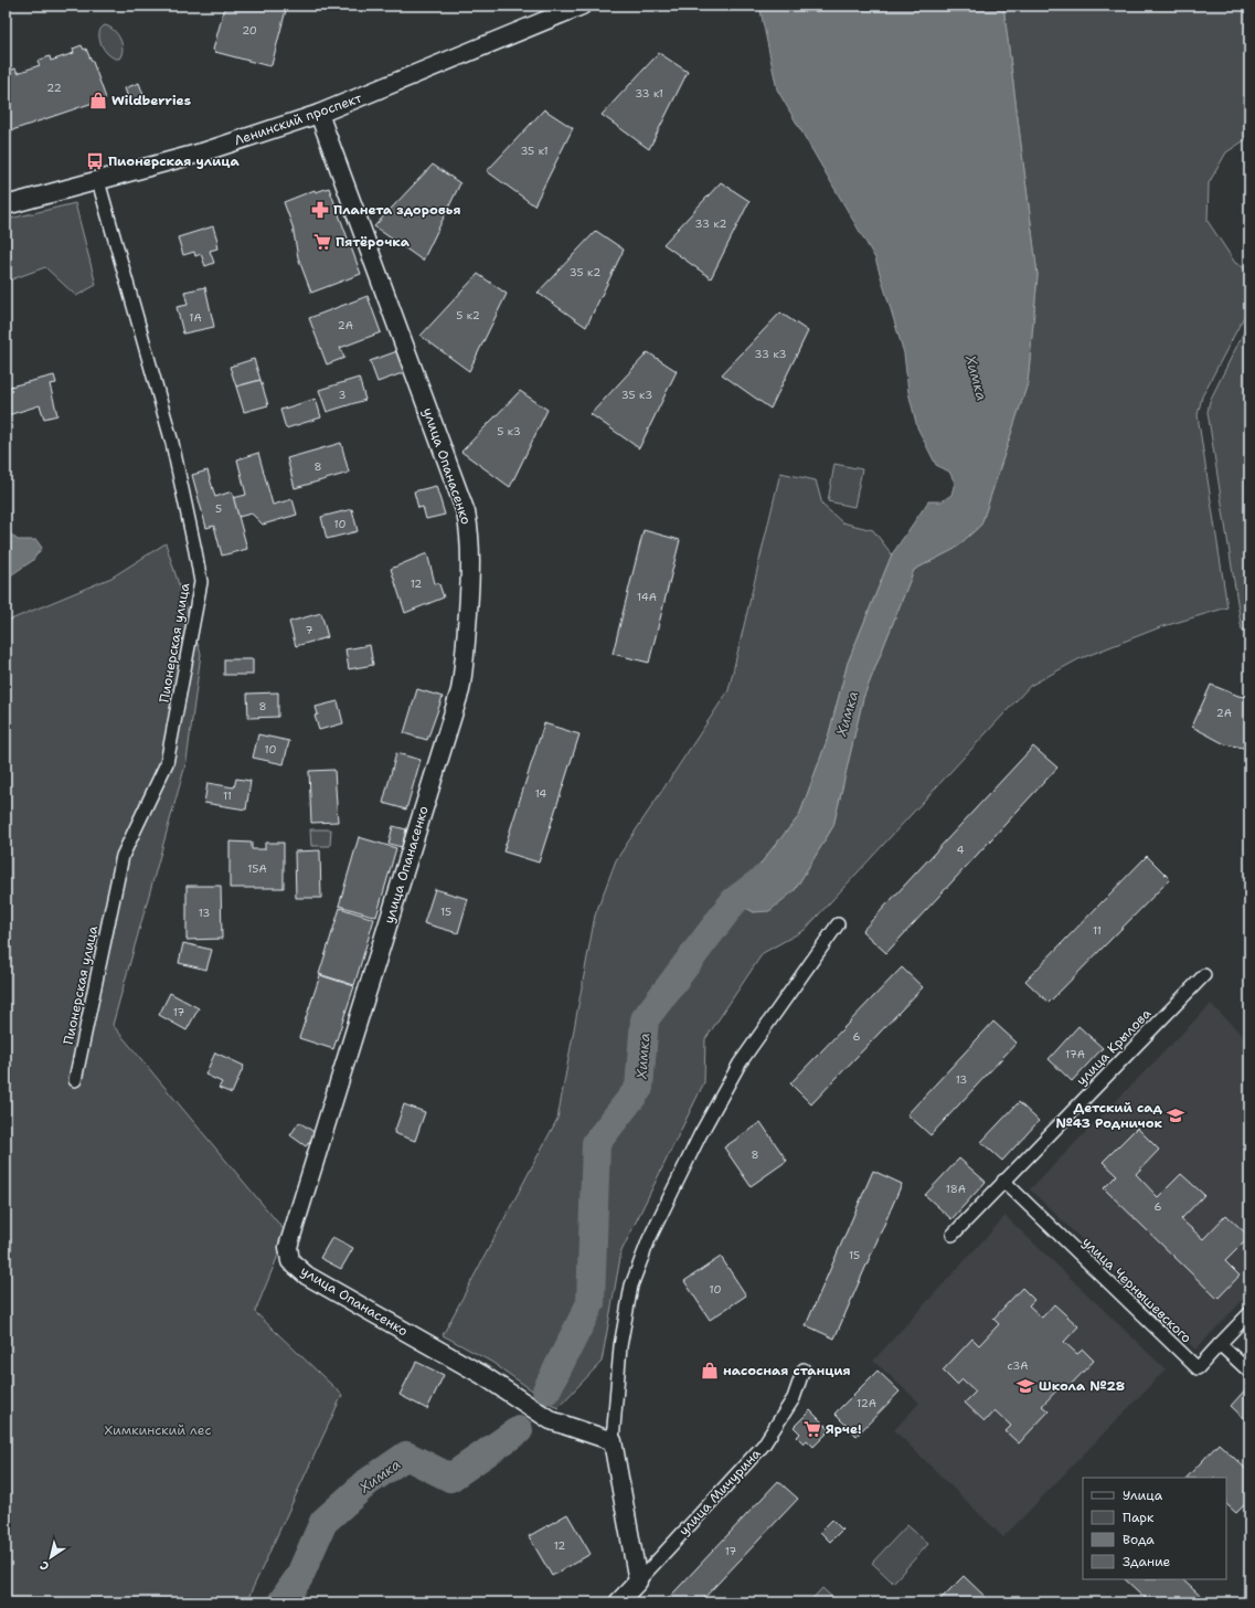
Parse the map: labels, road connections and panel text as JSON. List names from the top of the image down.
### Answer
{
  "streets": {
    "street": [
      "Ленинский проспект",
      "улица Опанасенко",
      "Пионерская улица",
      "улица Крылова",
      "улица Чернышевского",
      "улица Мичурина"
    ]
  },
  "crossings": [
    ["Ленинский проспект", "улица Опанасенко"],
    ["Ленинский проспект", "Пионерская улица"],
    ["улица Крылова", "улица Чернышевского"]
  ],
  "water": ["Химка"],
  "parks": ["Химкинский лес"],
  "places": {
    "shop": ["Wildberries", "насосная станция"],
    "bus stop": ["Пионерская улица"],
    "pharmacy": ["Планета здоровья"],
    "supermarket": ["Пятёрочка", "Ярче!"],
    "school or university": ["Детский сад №43 Родничок", "Школа №28"]
  },
  "house_numbers": [
    "20",
    "22",
    "33 к1",
    "35 к1",
    "33 к2",
    "35 к2",
    "5 к2",
    "1А",
    "2А",
    "33 к3",
    "3",
    "35 к3",
    "5 к3",
    "8",
    "5",
    "10",
    "12",
    "14А",
    "7",
    "8",
    "2А",
    "10",
    "14",
    "11",
    "4",
    "15А",
    "15",
    "13",
    "11",
    "17",
    "6",
    "17А",
    "13",
    "8",
    "18А",
    "6",
    "15",
    "10",
    "с3А",
    "12А",
    "12",
    "17"
  ],
  "legend": [
    "Улица",
    "Парк",
    "Вода",
    "Здание"
  ],
  "north": "bottom left"
}
